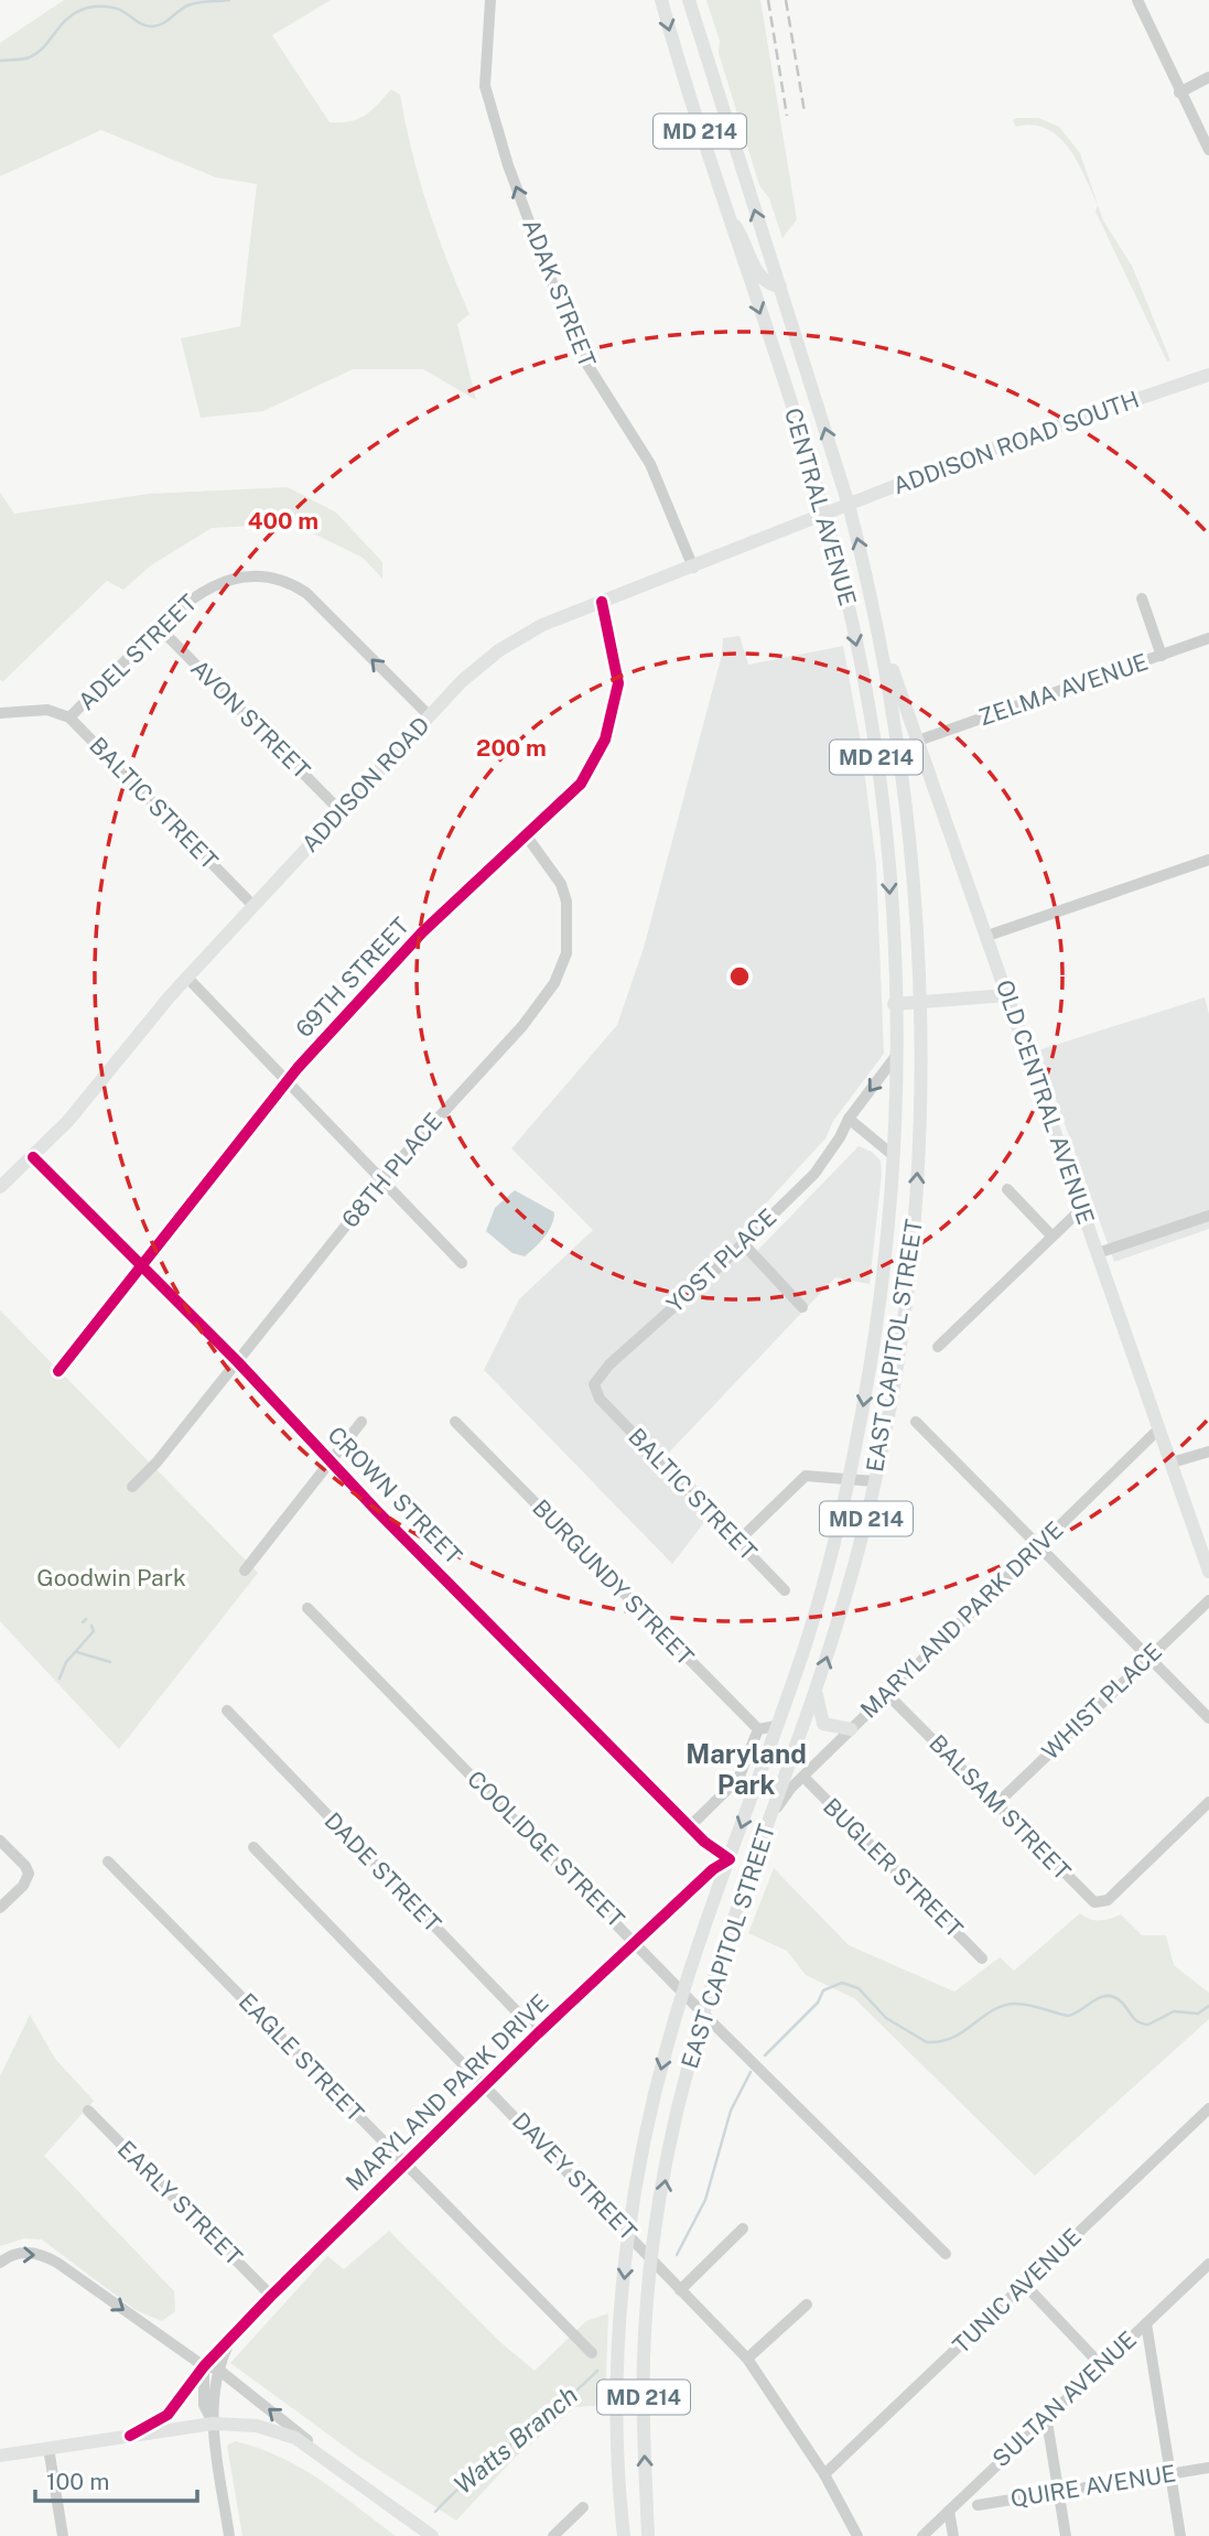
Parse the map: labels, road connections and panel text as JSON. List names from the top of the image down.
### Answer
{
  "streets": {
    "main road": [
      "MD 214",
      "ADDISON ROAD SOUTH",
      "CENTRAL AVENUE",
      "ADDISON ROAD",
      "OLD CENTRAL AVENUE",
      "EAST CAPITOL STREET"
    ],
    "street": [
      "ADAK STREET",
      "ADEL STREET",
      "ZELMA AVENUE",
      "AVON STREET",
      "BALTIC STREET",
      "69TH STREET",
      "68TH PLACE",
      "YOST PLACE",
      "CROWN STREET",
      "BURGUNDY STREET",
      "MARYLAND PARK DRIVE",
      "WHIST PLACE",
      "BALSAM STREET",
      "COOLIDGE STREET",
      "BUGLER STREET",
      "DADE STREET",
      "EAGLE STREET",
      "DAVEY STREET",
      "EARLY STREET",
      "TUNIC AVENUE",
      "SULTAN AVENUE",
      "QUIRE AVENUE"
    ]
  },
  "crossings": [
    ["ADAK STREET", "ADDISON ROAD"],
    ["ADDISON ROAD SOUTH", "CENTRAL AVENUE"],
    ["ADDISON ROAD SOUTH", "ADDISON ROAD"],
    ["CENTRAL AVENUE", "ADDISON ROAD"],
    ["CENTRAL AVENUE", "OLD CENTRAL AVENUE"],
    ["CENTRAL AVENUE", "EAST CAPITOL STREET"],
    ["ADEL STREET", "AVON STREET"],
    ["ADEL STREET", "ADDISON ROAD"],
    ["ADEL STREET", "BALTIC STREET"],
    ["ZELMA AVENUE", "OLD CENTRAL AVENUE"],
    ["AVON STREET", "ADDISON ROAD"],
    ["ADDISON ROAD", "BALTIC STREET"],
    ["ADDISON ROAD", "69TH STREET"],
    ["ADDISON ROAD", "CROWN STREET"],
    ["BALTIC STREET", "YOST PLACE"],
    ["69TH STREET", "68TH PLACE"],
    ["69TH STREET", "CROWN STREET"],
    ["OLD CENTRAL AVENUE", "MARYLAND PARK DRIVE"],
    ["68TH PLACE", "CROWN STREET"],
    ["YOST PLACE", "EAST CAPITOL STREET"],
    ["EAST CAPITOL STREET", "CROWN STREET"],
    ["EAST CAPITOL STREET", "MARYLAND PARK DRIVE"],
    ["EAST CAPITOL STREET", "COOLIDGE STREET"],
    ["EAST CAPITOL STREET", "DAVEY STREET"],
    ["CROWN STREET", "MARYLAND PARK DRIVE"],
    ["MARYLAND PARK DRIVE", "BALSAM STREET"],
    ["MARYLAND PARK DRIVE", "COOLIDGE STREET"],
    ["MARYLAND PARK DRIVE", "BUGLER STREET"],
    ["MARYLAND PARK DRIVE", "DADE STREET"],
    ["MARYLAND PARK DRIVE", "EAGLE STREET"],
    ["MARYLAND PARK DRIVE", "DAVEY STREET"],
    ["MARYLAND PARK DRIVE", "EARLY STREET"],
    ["WHIST PLACE", "BALSAM STREET"],
    ["DAVEY STREET", "TUNIC AVENUE"]
  ],
  "one_way": ["ADAK STREET", "ADEL STREET"],
  "districts": ["Maryland Park"],
  "water": ["Watts Branch"],
  "parks": ["Goodwin Park"],
  "scale_bar": "100 m",
  "rings": ["400 m", "200 m"]
}
